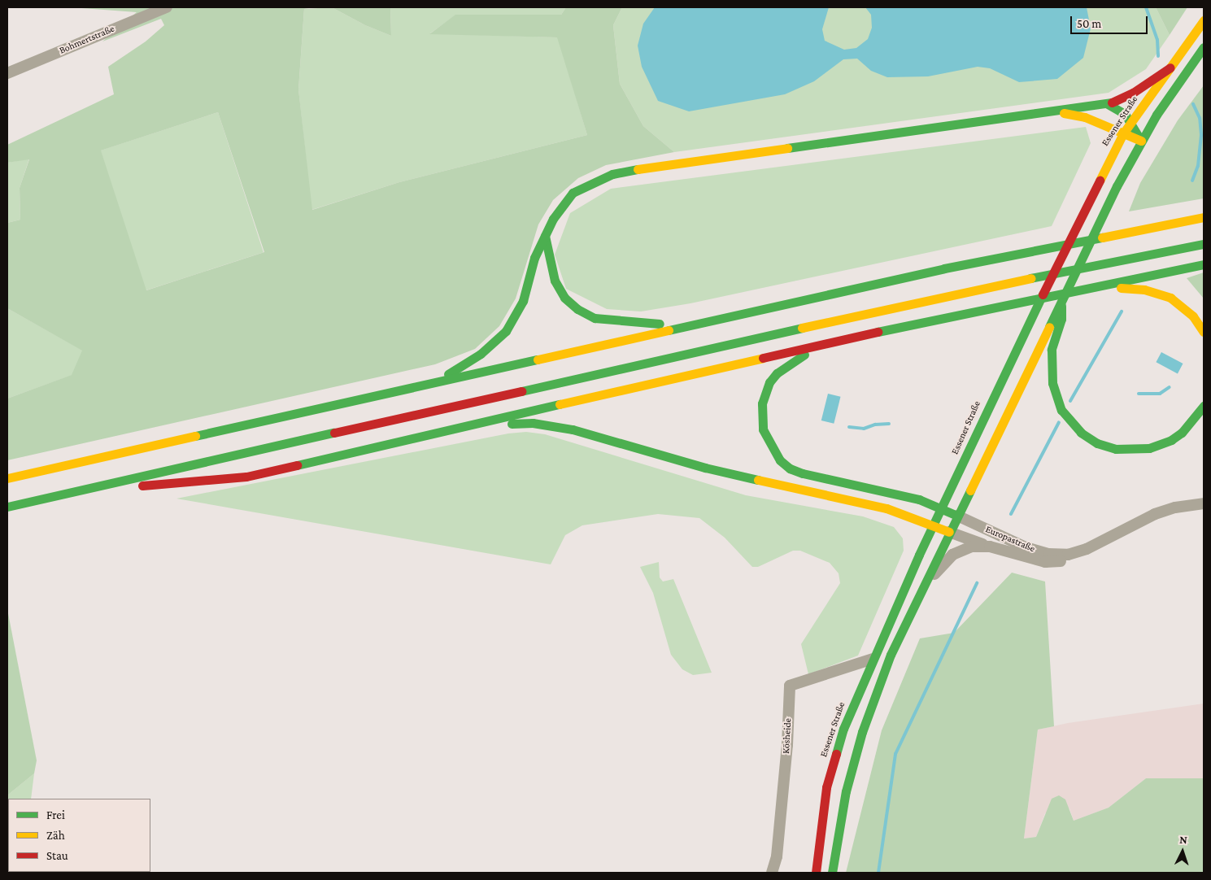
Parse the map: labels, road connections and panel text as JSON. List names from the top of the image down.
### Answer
{
  "streets": {
    "main road": ["Essener Straße"],
    "street": ["Bohmertstraße", "Europastraße", "Kösheide"]
  },
  "crossings": [
    ["Essener Straße", "Kösheide"]
  ],
  "legend": ["Frei", "Zäh", "Stau"],
  "scale_bar": "50 m",
  "north": "top"
}
